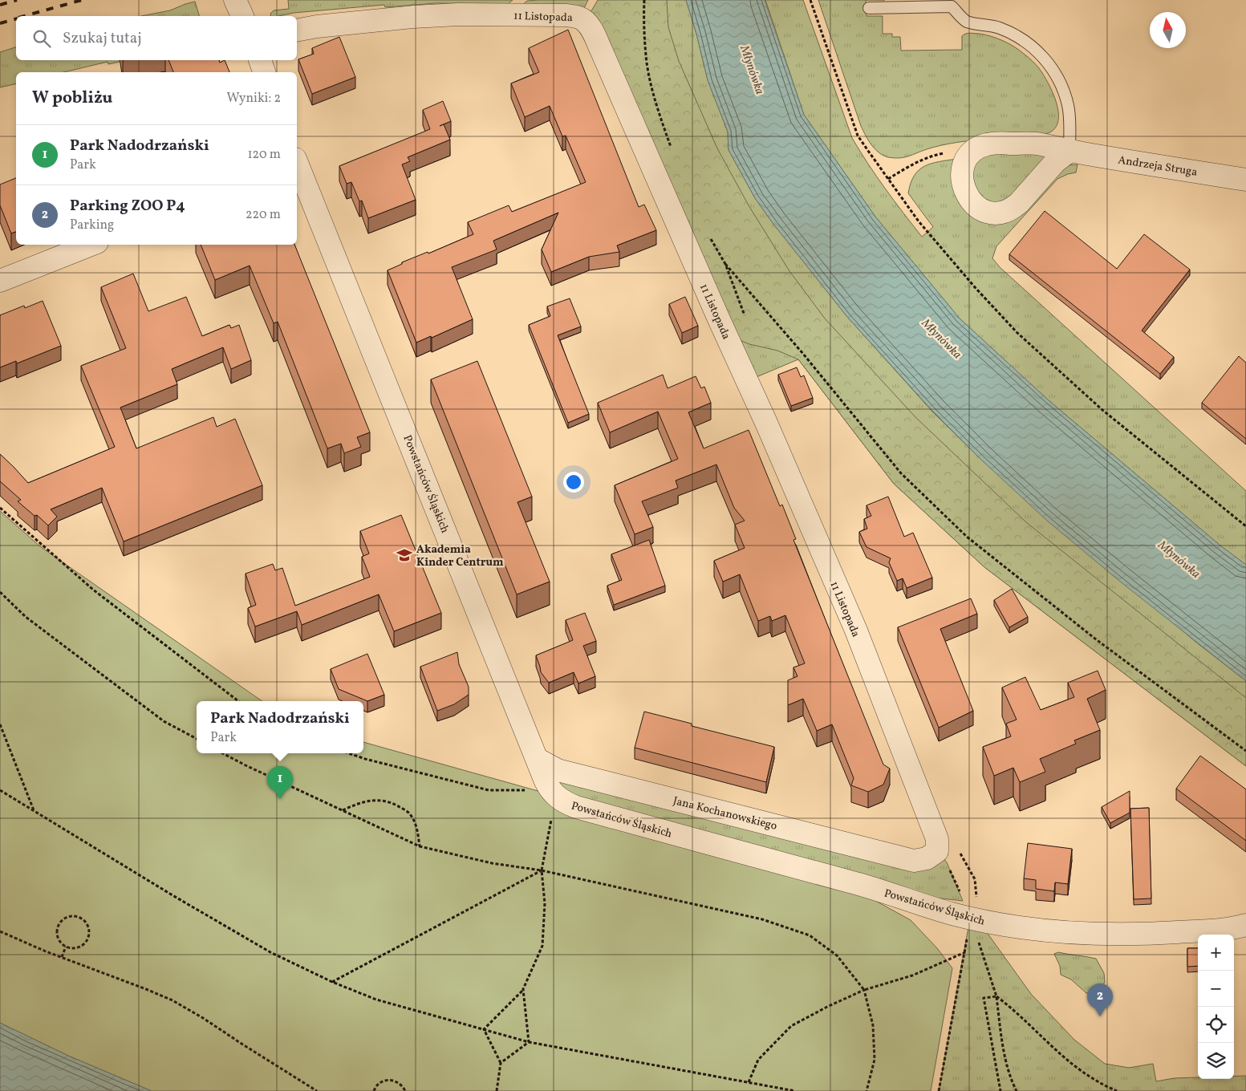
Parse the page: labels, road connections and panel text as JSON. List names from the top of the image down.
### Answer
{
  "streets": {
    "street": [
      "11 Listopada",
      "Andrzeja Struga",
      "Powstańców Śląskich",
      "Jana Kochanowskiego"
    ]
  },
  "crossings": [
    ["11 Listopada", "Jana Kochanowskiego"],
    ["Powstańców Śląskich", "Jana Kochanowskiego"]
  ],
  "water": ["Młynówka"],
  "places": {
    "school or university": ["Akademia Kinder Centrum"]
  },
  "north": "top",
  "page": {
    "search": "Szukaj tutaj",
    "heading": ["W pobliżu", "Wyniki: 2"],
    "list": [
      {
        "mark": "1",
        "name": "Park Nadodrzański",
        "note": "Park",
        "value": "120 m"
      },
      {
        "mark": "2",
        "name": "Parking ZOO P4",
        "note": "Parking",
        "value": "220 m"
      }
    ],
    "popup": ["Park Nadodrzański", "Park"],
    "pins": ["1", "2"],
    "map_buttons": ["+", "−"]
  }
}
